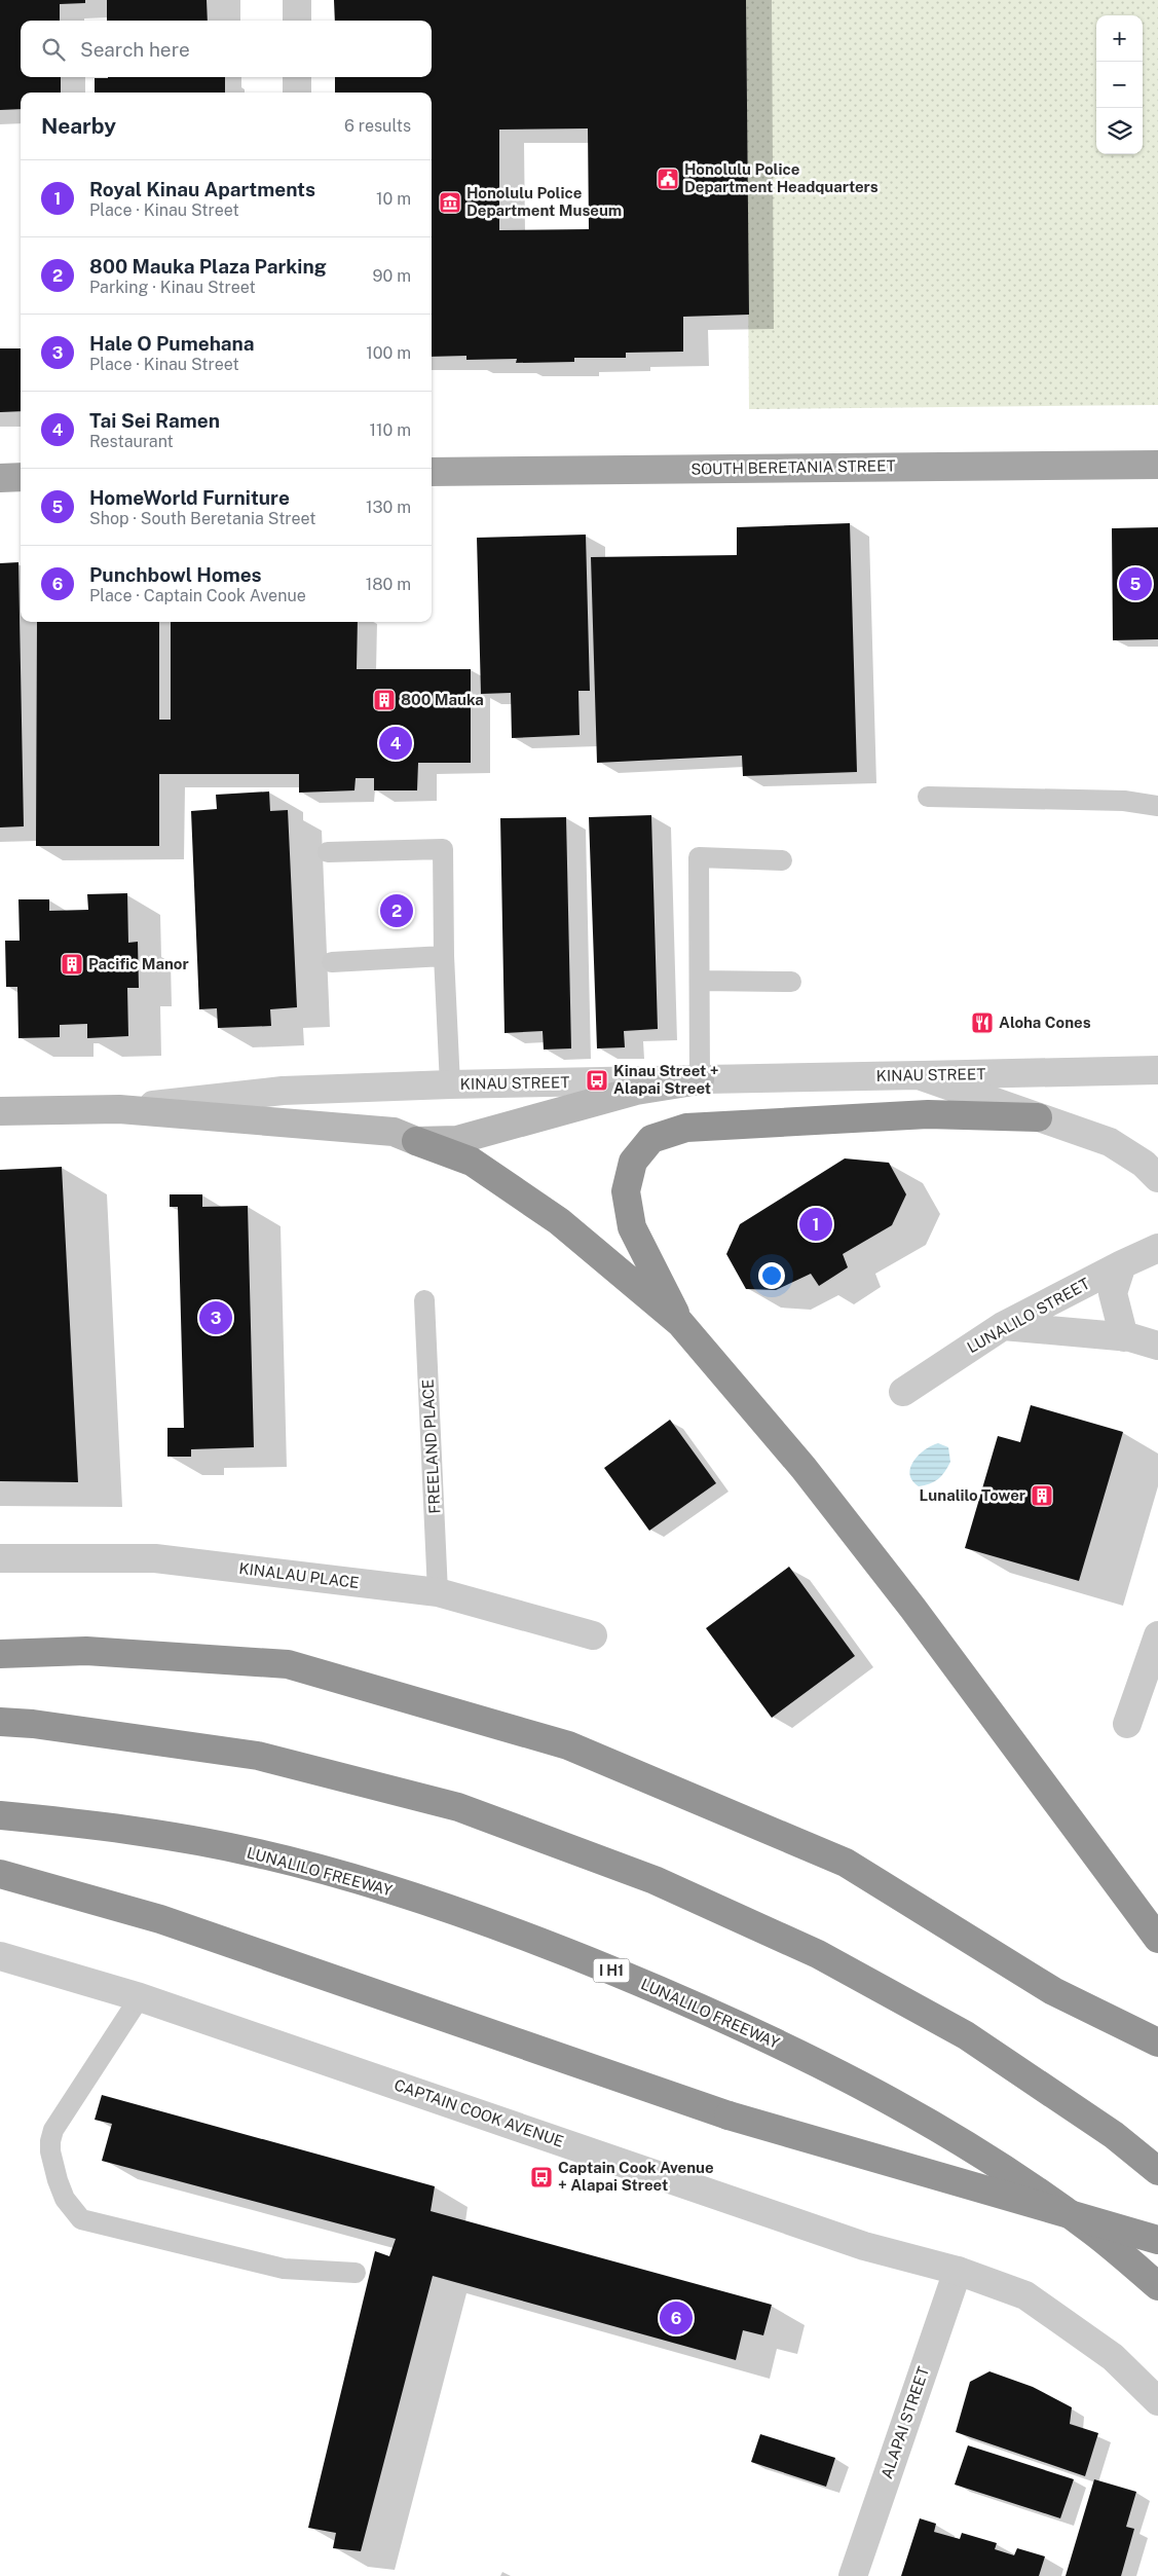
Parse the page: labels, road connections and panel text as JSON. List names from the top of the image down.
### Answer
{
  "streets": {
    "highway": ["LUNALILO FREEWAY", "I H1"],
    "main road": ["SOUTH BERETANIA STREET", "KINAU STREET"],
    "street": [
      "LUNALILO STREET",
      "KINALAU PLACE",
      "CAPTAIN COOK AVENUE",
      "ALAPAI STREET"
    ],
    "lane": ["FREELAND PLACE"]
  },
  "crossings": [
    ["FREELAND PLACE", "KINALAU PLACE"],
    ["CAPTAIN COOK AVENUE", "ALAPAI STREET"]
  ],
  "places": {
    "public building": ["Honolulu Police Department Headquarters"],
    "museum": ["Honolulu Police Department Museum"],
    "building": ["800 Mauka", "Pacific Manor", "Lunalilo Tower"],
    "restaurant": ["Aloha Cones"],
    "bus stop": ["Kinau Street + Alapai Street", "Captain Cook Avenue + Alapai Street"]
  },
  "page": {
    "map_buttons": ["+", "−"],
    "search": "Search here",
    "heading": ["Nearby", "6 results"],
    "list": [
      {
        "mark": "1",
        "name": "Royal Kinau Apartments",
        "note": "Place · Kinau Street",
        "value": "10 m"
      },
      {
        "mark": "2",
        "name": "800 Mauka Plaza Parking",
        "note": "Parking · Kinau Street",
        "value": "90 m"
      },
      {
        "mark": "3",
        "name": "Hale O Pumehana",
        "note": "Place · Kinau Street",
        "value": "100 m"
      },
      {
        "mark": "4",
        "name": "Tai Sei Ramen",
        "note": "Restaurant",
        "value": "110 m"
      },
      {
        "mark": "5",
        "name": "HomeWorld Furniture",
        "note": "Shop · South Beretania Street",
        "value": "130 m"
      },
      {
        "mark": "6",
        "name": "Punchbowl Homes",
        "note": "Place · Captain Cook Avenue",
        "value": "180 m"
      }
    ],
    "pins": [
      "5",
      "4",
      "2",
      "1",
      "3",
      "6"
    ]
  }
}
